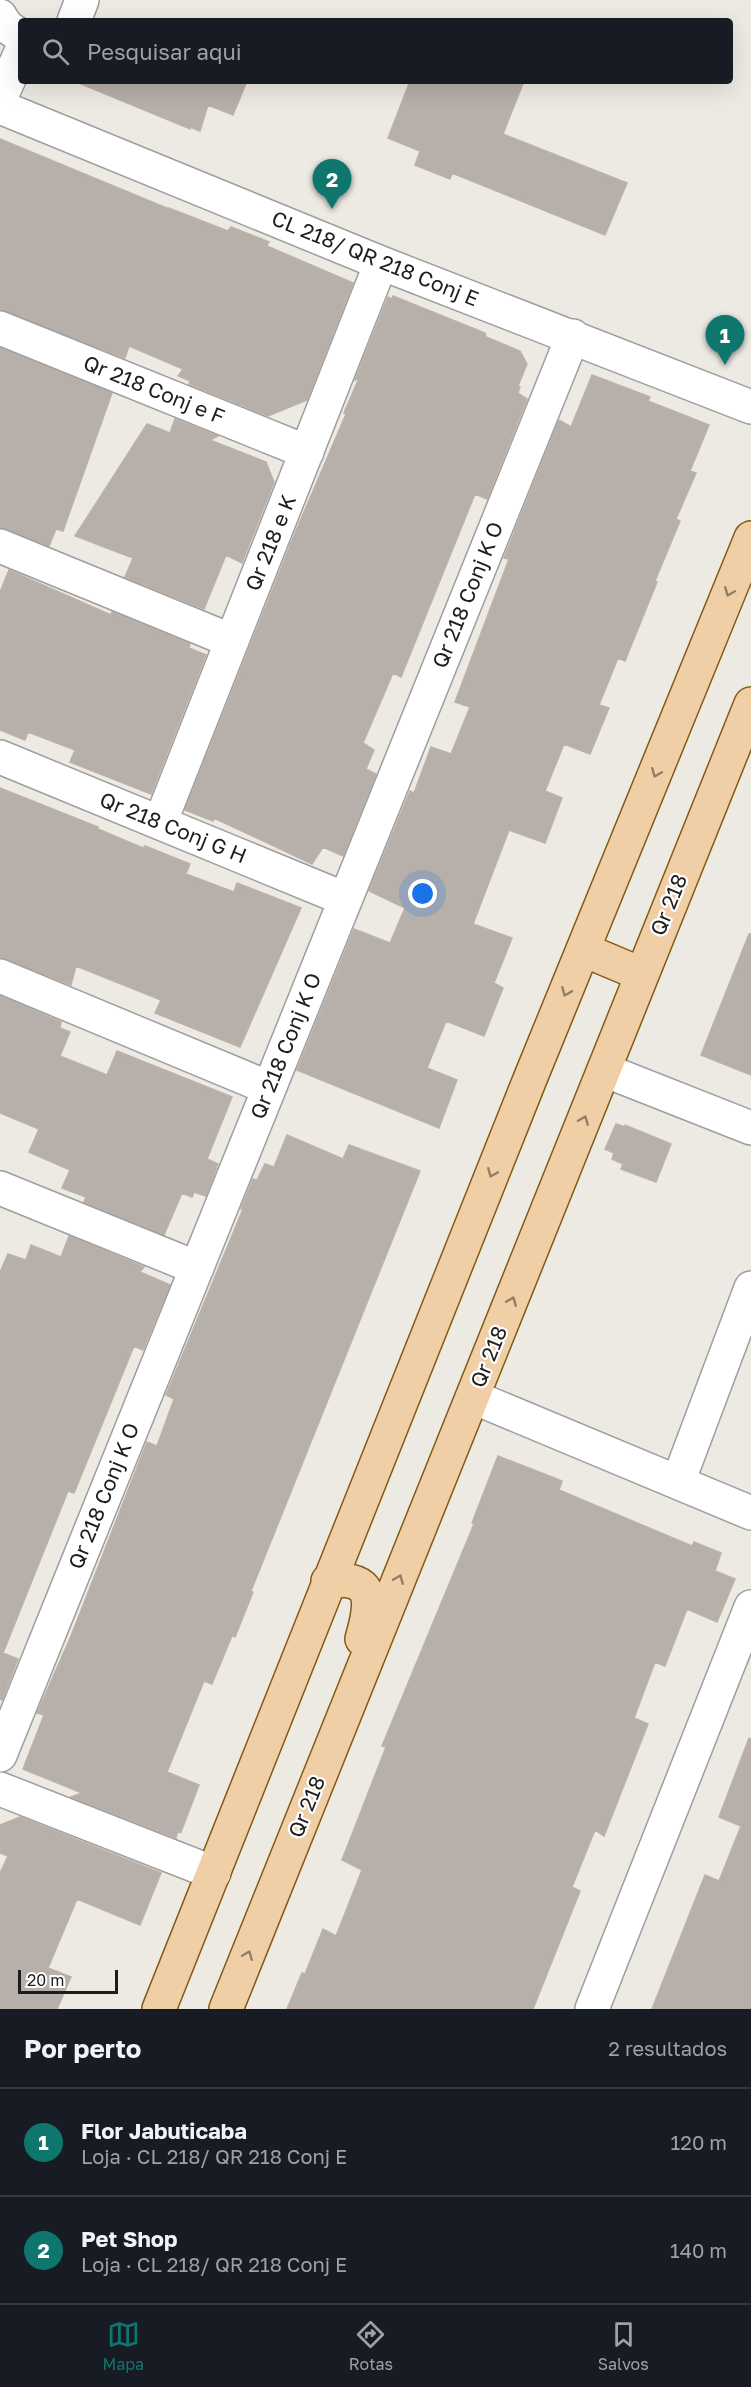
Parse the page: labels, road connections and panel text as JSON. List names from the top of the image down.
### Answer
{
  "streets": {
    "main road": ["Qr 218"],
    "street": [
      "CL 218/ QR 218 Conj E",
      "Qr 218 Conj e F",
      "Qr 218 e K",
      "Qr 218 Conj K O",
      "Qr 218 Conj G H"
    ]
  },
  "crossings": [
    ["CL 218/ QR 218 Conj E", "Qr 218 e K"],
    ["CL 218/ QR 218 Conj E", "Qr 218 Conj K O"],
    ["Qr 218 Conj e F", "Qr 218 e K"],
    ["Qr 218 e K", "Qr 218 Conj G H"],
    ["Qr 218 Conj K O", "Qr 218 Conj G H"]
  ],
  "scale_bar": "20 m",
  "page": {
    "search": "Pesquisar aqui",
    "pins": ["2", "1"],
    "scale": "20 m",
    "heading": ["Por perto", "2 resultados"],
    "list": [
      {
        "mark": "1",
        "name": "Flor Jabuticaba",
        "note": "Loja · CL 218/ QR 218 Conj E",
        "value": "120 m"
      },
      {
        "mark": "2",
        "name": "Pet Shop",
        "note": "Loja · CL 218/ QR 218 Conj E",
        "value": "140 m"
      }
    ],
    "nav": ["Mapa", "Rotas", "Salvos"]
  }
}
